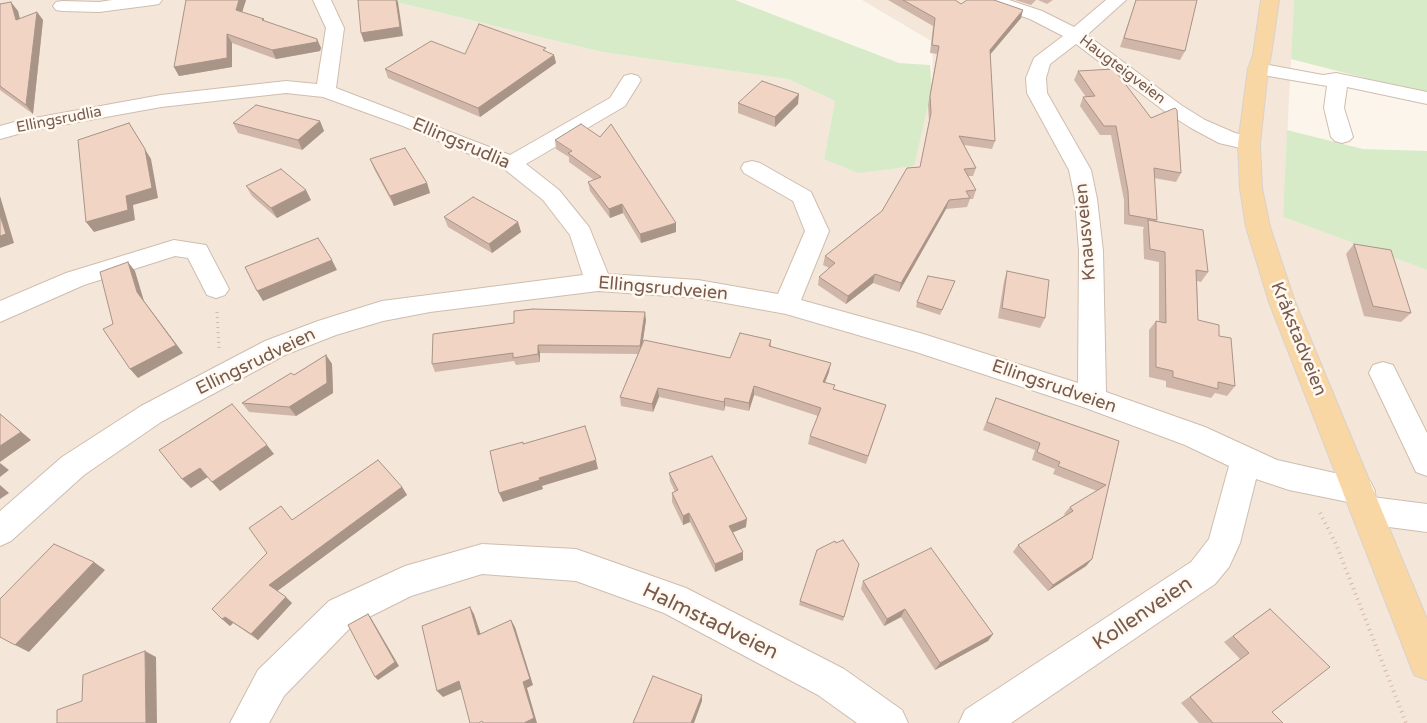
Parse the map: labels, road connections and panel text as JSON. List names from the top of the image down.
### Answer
{
  "streets": {
    "main road": ["Kråkstadveien"],
    "street": [
      "Haugteigveien",
      "Ellingsrudlia",
      "Knausveien",
      "Ellingsrudveien",
      "Kollenveien",
      "Halmstadveien"
    ]
  },
  "crossings": [
    ["Haugteigveien", "Knausveien"],
    ["Haugteigveien", "Kråkstadveien"],
    ["Ellingsrudlia", "Ellingsrudveien"],
    ["Knausveien", "Ellingsrudveien"],
    ["Ellingsrudveien", "Kråkstadveien"],
    ["Ellingsrudveien", "Kollenveien"]
  ]
}
